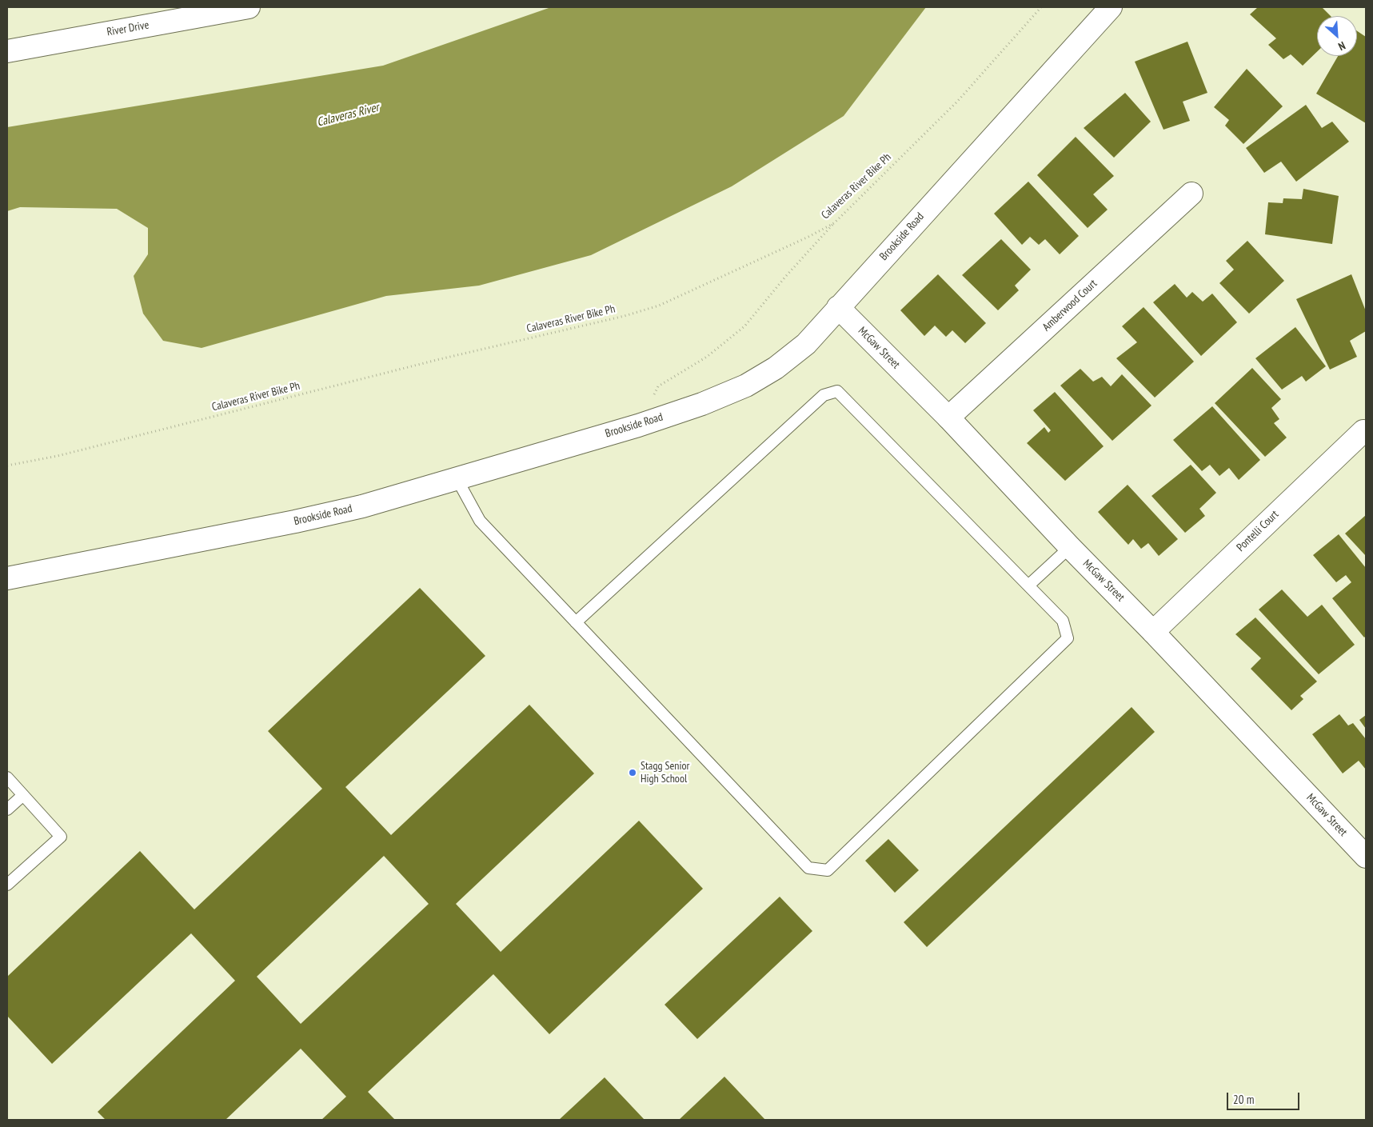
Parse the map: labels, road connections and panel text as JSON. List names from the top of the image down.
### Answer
{
  "streets": {
    "street": [
      "River Drive",
      "Brookside Road",
      "Amberwood Court",
      "McGaw Street",
      "Pontelli Court"
    ],
    "path": ["Calaveras River Bike Ph"]
  },
  "crossings": [
    ["Brookside Road", "McGaw Street"],
    ["Amberwood Court", "McGaw Street"],
    ["McGaw Street", "Pontelli Court"]
  ],
  "water": ["Calaveras River"],
  "places": ["Stagg Senior High School"],
  "scale_bar": "20 m",
  "north": "bottom right"
}
